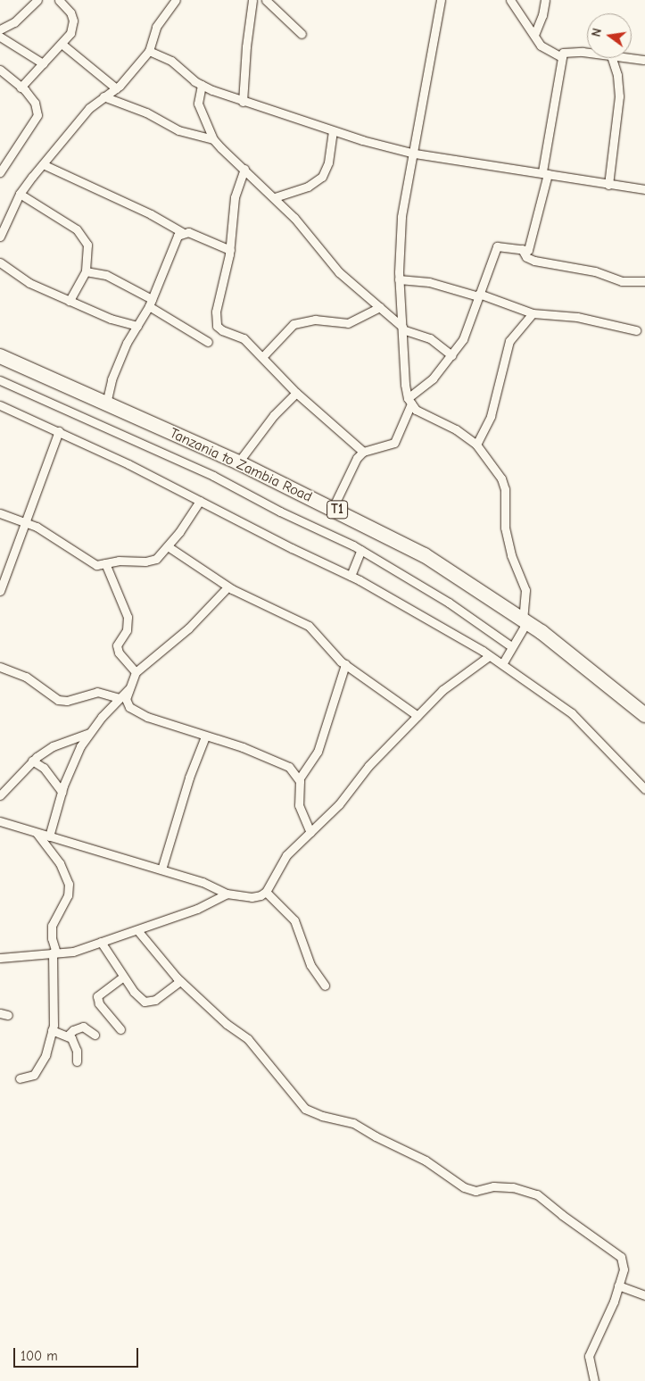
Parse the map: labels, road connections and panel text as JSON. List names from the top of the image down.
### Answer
{
  "streets": {
    "highway": ["Tanzania to Zambia Road", "T1"]
  },
  "scale_bar": "100 m",
  "north": "left"
}
